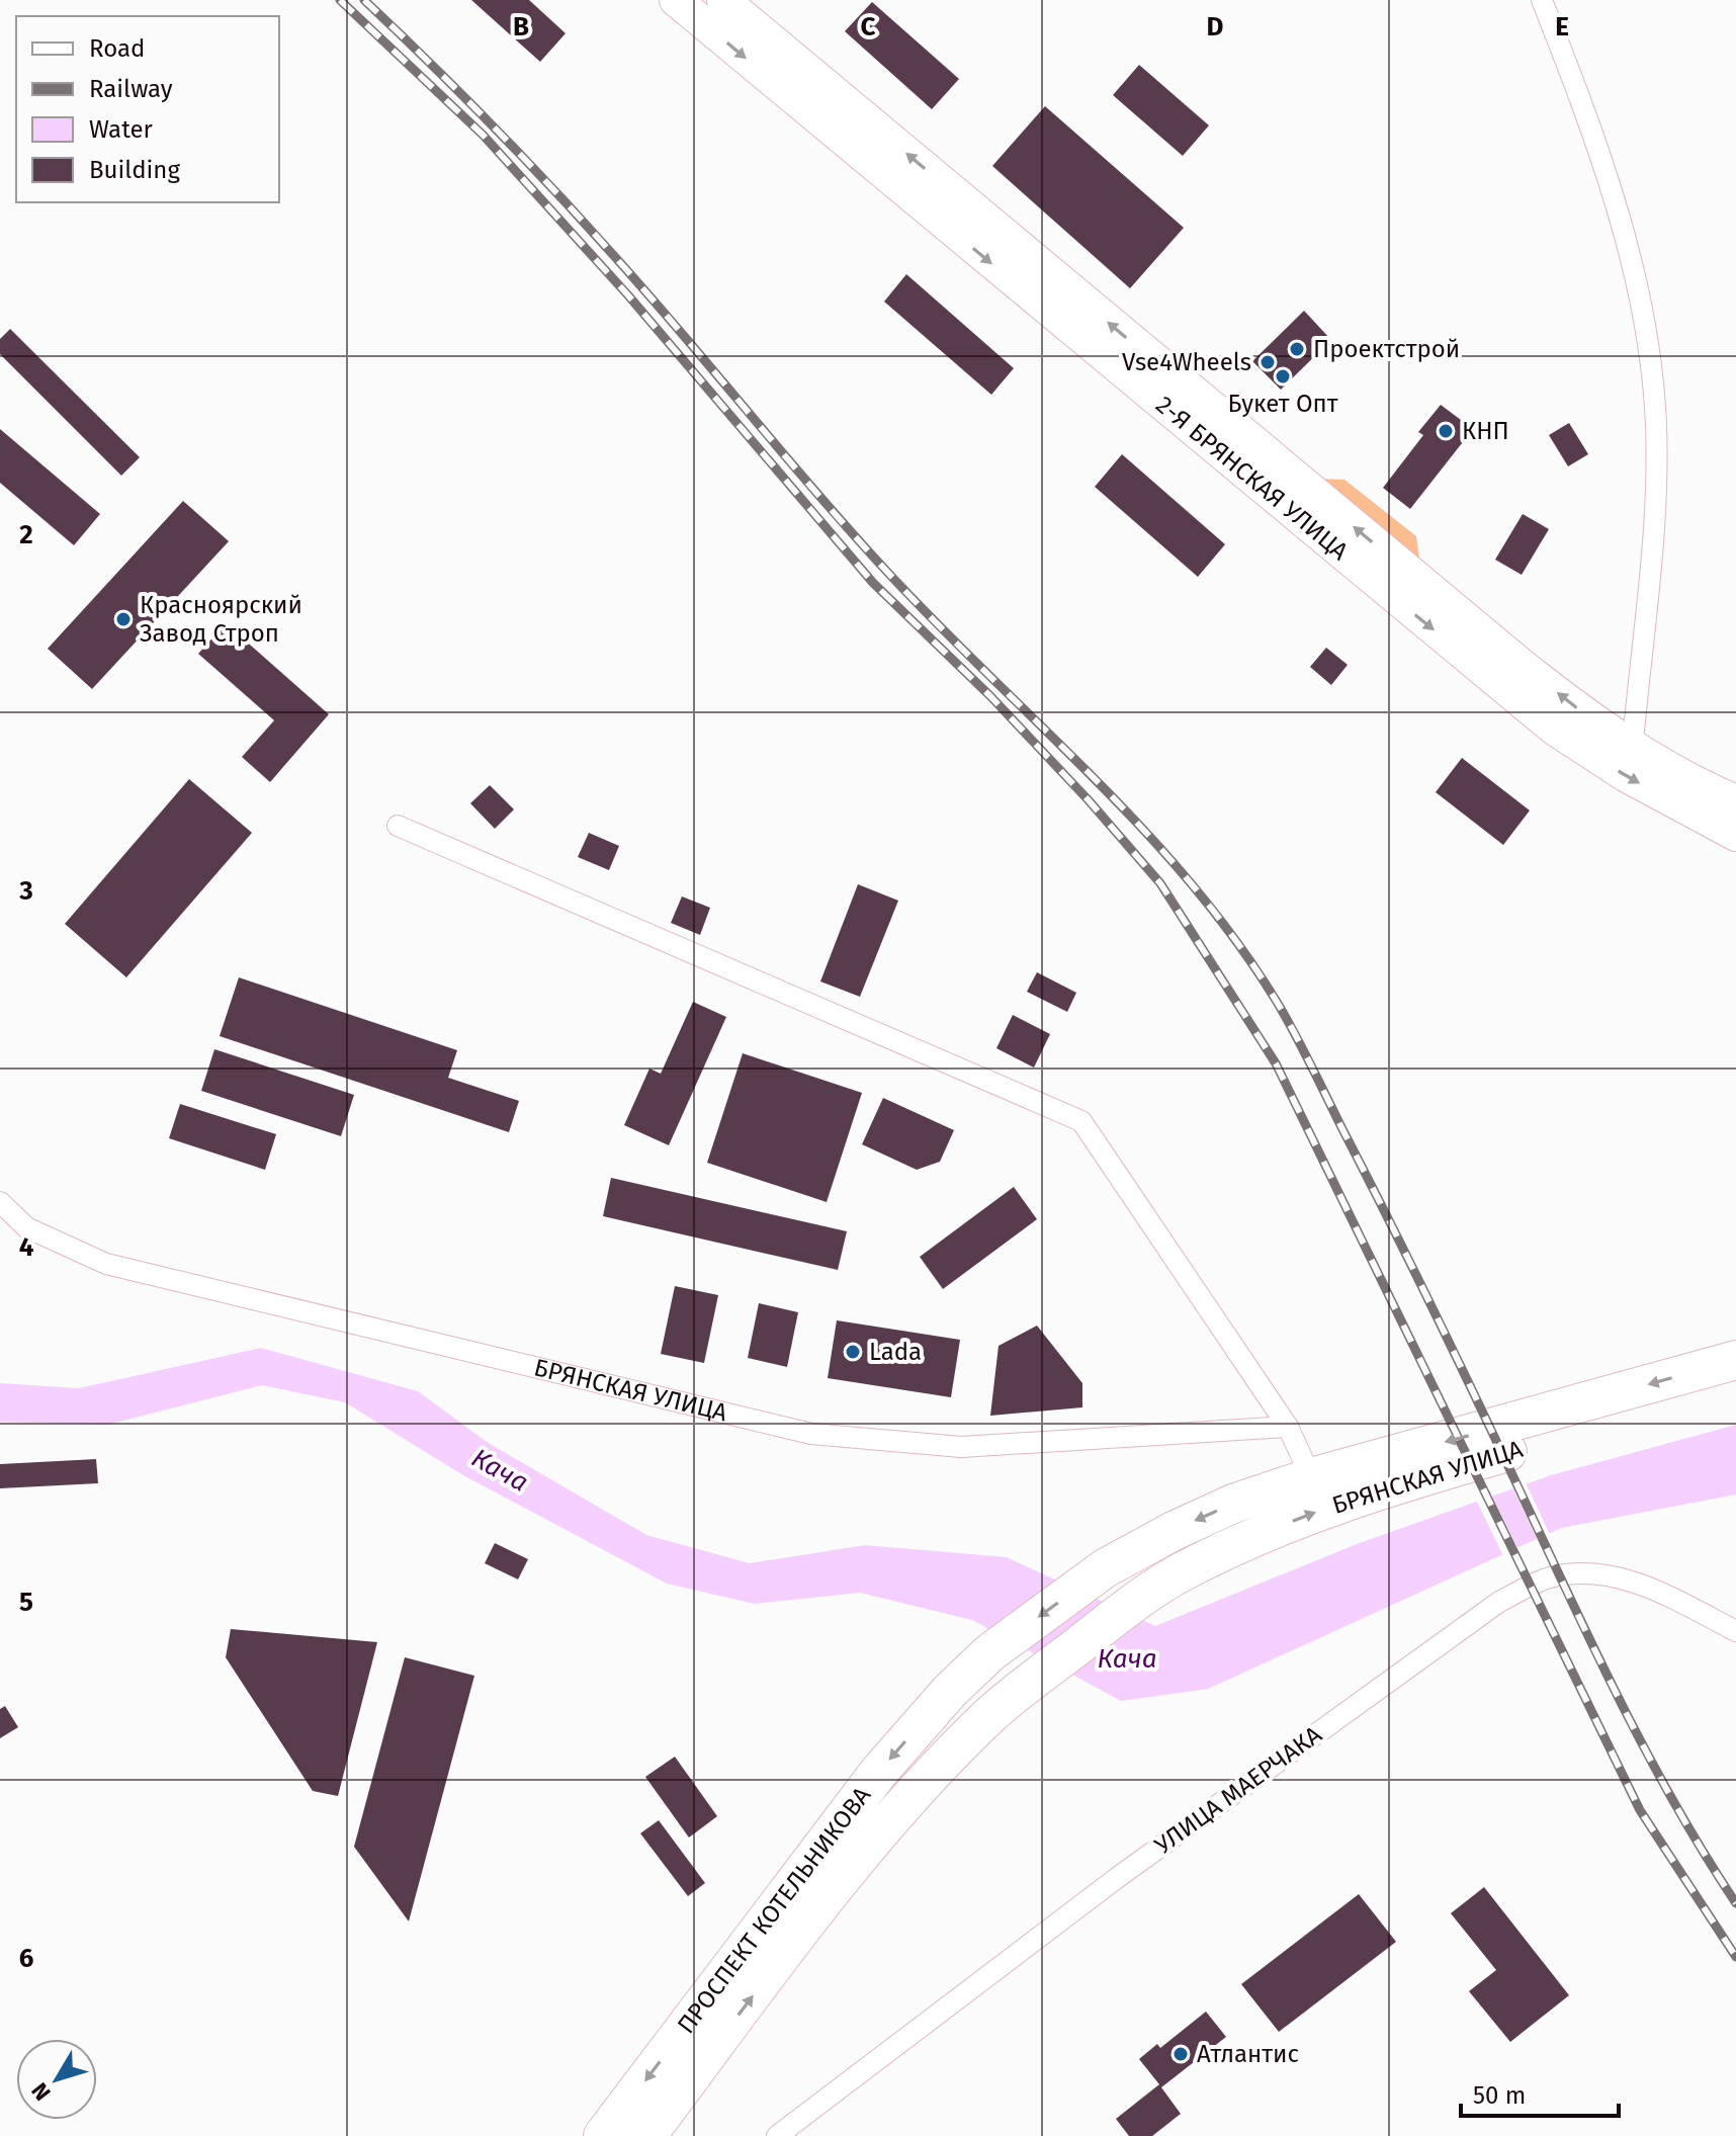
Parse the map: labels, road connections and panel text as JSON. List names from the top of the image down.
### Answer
{
  "streets": {
    "highway": ["БРЯНСКАЯ УЛИЦА", "ПРОСПЕКТ КОТЕЛЬНИКОВА"],
    "main road": ["2-Я БРЯНСКАЯ УЛИЦА"],
    "street": ["УЛИЦА МАЕРЧАКА"]
  },
  "crossings": [
    ["БРЯНСКАЯ УЛИЦА", "ПРОСПЕКТ КОТЕЛЬНИКОВА"]
  ],
  "water": ["Кача"],
  "places": [
    "Проектстрой",
    "Vse4Wheels",
    "Букет Опт",
    "КНП",
    "Красноярский Завод Строп",
    "Lada",
    "Атлантис"
  ],
  "legend": [
    "Road",
    "Railway",
    "Water",
    "Building"
  ],
  "scale_bar": "50 m",
  "north": "bottom left",
  "grid": {
    "columns": [
      "B",
      "C",
      "D",
      "E"
    ],
    "rows": [
      "2",
      "3",
      "4",
      "5",
      "6"
    ]
  }
}
